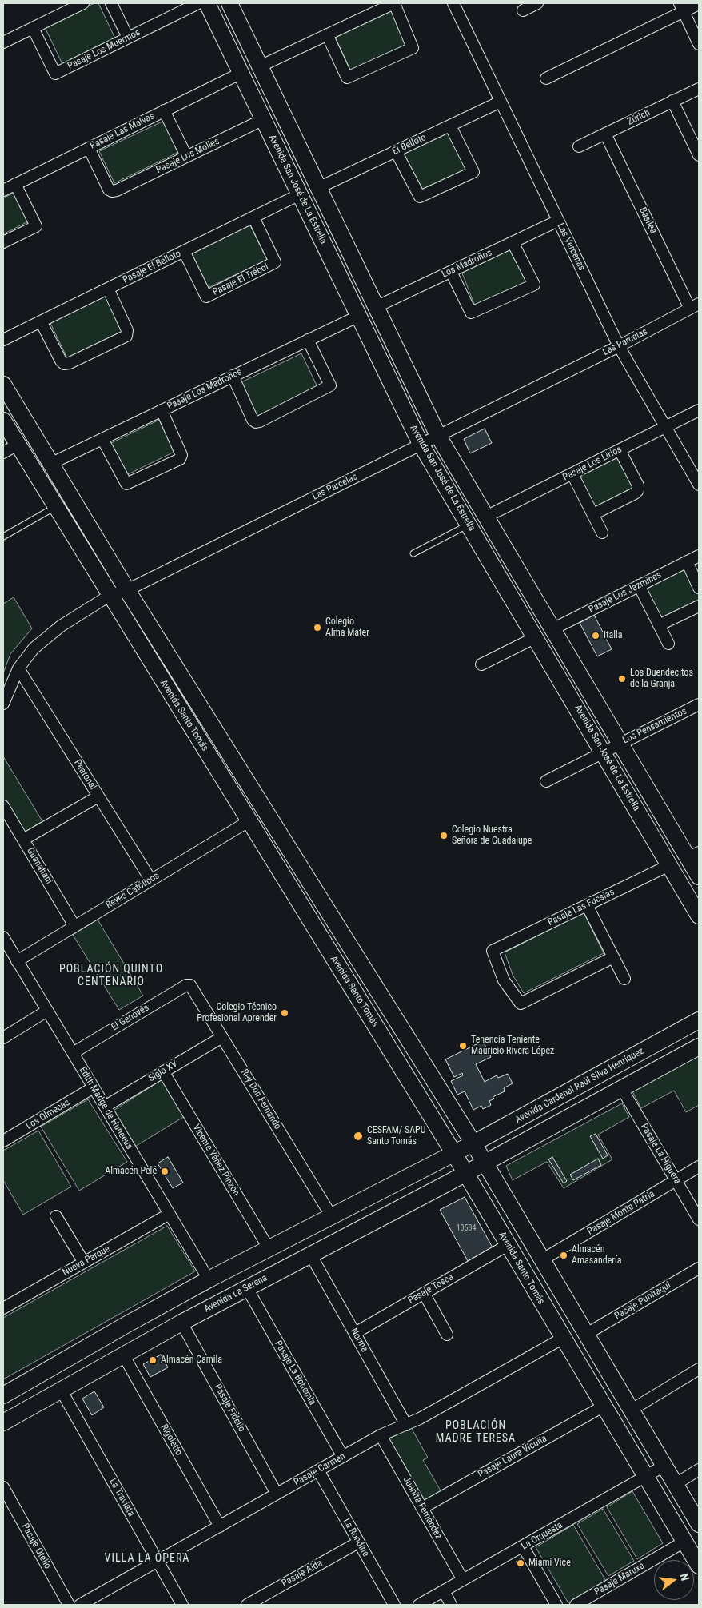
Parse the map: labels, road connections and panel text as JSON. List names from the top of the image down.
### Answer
{
  "streets": {
    "main road": [
      "Avenida San José de La Estrella",
      "Avenida Santo Tomás",
      "Avenida Cardenal Raúl Silva Henríquez",
      "Avenida La Serena"
    ],
    "street": [
      "Pasaje Los Muermos",
      "Zúrich",
      "Pasaje Las Malvas",
      "El Belloto",
      "Pasaje Los Molles",
      "Basilea",
      "Las Verbenas",
      "Los Madroños",
      "Pasaje El Belloto",
      "Pasaje El Trébol",
      "Las Parcelas",
      "Pasaje Los Madroños",
      "Pasaje Los Lirios",
      "Pasaje Los Jazmines",
      "Los Pensamientos",
      "Peatonal",
      "Guanahani",
      "Reyes Católicos",
      "Pasaje Las Fucsias",
      "El Genovés",
      "Siglo XV",
      "Rey Don Fernando",
      "Edith Madge de Huneeus",
      "Los Olmecas",
      "Pasaje La Higuera",
      "Vicente Yáñez Pinzón",
      "Pasaje Monte Patria",
      "Nueva Parque",
      "Pasaje Tosca",
      "Pasaje Punitaqui",
      "Norma",
      "Pasaje La Bohemia",
      "Pasaje Fidelio",
      "Rigoletto",
      "Pasaje Laura Vicuña",
      "Pasaje Carmen",
      "La Traviata",
      "Juanita Fernández",
      "La Orquesta",
      "La Rondine",
      "Pasaje Otello",
      "Pasaje Aída",
      "Pasaje Maruxa"
    ]
  },
  "crossings": [
    ["Zúrich", "Basilea"],
    ["Pasaje Las Malvas", "Pasaje Los Molles"],
    ["Pasaje Las Malvas", "Avenida San José de La Estrella"],
    ["El Belloto", "Avenida San José de La Estrella"],
    ["El Belloto", "Las Verbenas"],
    ["Pasaje Los Molles", "Avenida San José de La Estrella"],
    ["Avenida San José de La Estrella", "Los Madroños"],
    ["Avenida San José de La Estrella", "Pasaje El Belloto"],
    ["Avenida San José de La Estrella", "Las Parcelas"],
    ["Avenida San José de La Estrella", "Pasaje Los Madroños"],
    ["Avenida San José de La Estrella", "Pasaje Los Lirios"],
    ["Avenida San José de La Estrella", "Pasaje Los Jazmines"],
    ["Avenida San José de La Estrella", "Los Pensamientos"],
    ["Avenida San José de La Estrella", "Pasaje Las Fucsias"],
    ["Basilea", "Las Parcelas"],
    ["Las Verbenas", "Los Madroños"],
    ["Las Verbenas", "Las Parcelas"],
    ["Las Verbenas", "Pasaje Los Lirios"],
    ["Pasaje El Belloto", "Pasaje El Trébol"],
    ["Las Parcelas", "Avenida Santo Tomás"],
    ["Las Parcelas", "Peatonal"],
    ["Pasaje Los Madroños", "Avenida Santo Tomás"],
    ["Avenida Santo Tomás", "Reyes Católicos"],
    ["Avenida Santo Tomás", "Avenida Cardenal Raúl Silva Henríquez"],
    ["Avenida Santo Tomás", "Pasaje Monte Patria"],
    ["Avenida Santo Tomás", "Pasaje Tosca"],
    ["Avenida Santo Tomás", "Avenida La Serena"],
    ["Avenida Santo Tomás", "Pasaje Punitaqui"],
    ["Avenida Santo Tomás", "Pasaje Laura Vicuña"],
    ["Avenida Santo Tomás", "Pasaje Carmen"],
    ["Avenida Santo Tomás", "La Orquesta"],
    ["Avenida Santo Tomás", "Pasaje Maruxa"],
    ["Peatonal", "Reyes Católicos"],
    ["Guanahani", "Reyes Católicos"],
    ["Reyes Católicos", "Edith Madge de Huneeus"],
    ["El Genovés", "Rey Don Fernando"],
    ["El Genovés", "Edith Madge de Huneeus"],
    ["Siglo XV", "Rey Don Fernando"],
    ["Siglo XV", "Edith Madge de Huneeus"],
    ["Siglo XV", "Vicente Yáñez Pinzón"],
    ["Edith Madge de Huneeus", "Los Olmecas"],
    ["Edith Madge de Huneeus", "Nueva Parque"],
    ["Pasaje La Higuera", "Pasaje Monte Patria"],
    ["Pasaje Tosca", "Norma"],
    ["Avenida La Serena", "Norma"],
    ["Avenida La Serena", "Pasaje La Bohemia"],
    ["Avenida La Serena", "Pasaje Fidelio"],
    ["Avenida La Serena", "Rigoletto"],
    ["Avenida La Serena", "La Traviata"],
    ["Norma", "Pasaje Carmen"],
    ["Pasaje La Bohemia", "Pasaje Carmen"],
    ["Pasaje Fidelio", "Pasaje Carmen"],
    ["Rigoletto", "Pasaje Carmen"],
    ["Pasaje Laura Vicuña", "Juanita Fernández"],
    ["Pasaje Carmen", "La Traviata"],
    ["Pasaje Carmen", "Juanita Fernández"],
    ["Pasaje Carmen", "La Rondine"],
    ["Juanita Fernández", "La Orquesta"],
    ["La Rondine", "Pasaje Aída"]
  ],
  "districts": ["POBLACIÓN QUINTO CENTENARIO", "POBLACIÓN MADRE TERESA", "VILLA LA ÓPERA"],
  "places": [
    "Colegio Alma Mater",
    "Italla",
    "Los Duendecitos de la Granja",
    "Colegio Nuestra Señora de Guadalupe",
    "Colegio Técnico Profesional Aprender",
    "Tenencia Teniente Mauricio Rivera López",
    "CESFAM/ SAPU Santo Tomás",
    "Almacén Pelé",
    "Almacén Amasandería",
    "Almacén Camila",
    "Miami Vice"
  ],
  "house_numbers": ["10584"],
  "north": "right"
}
